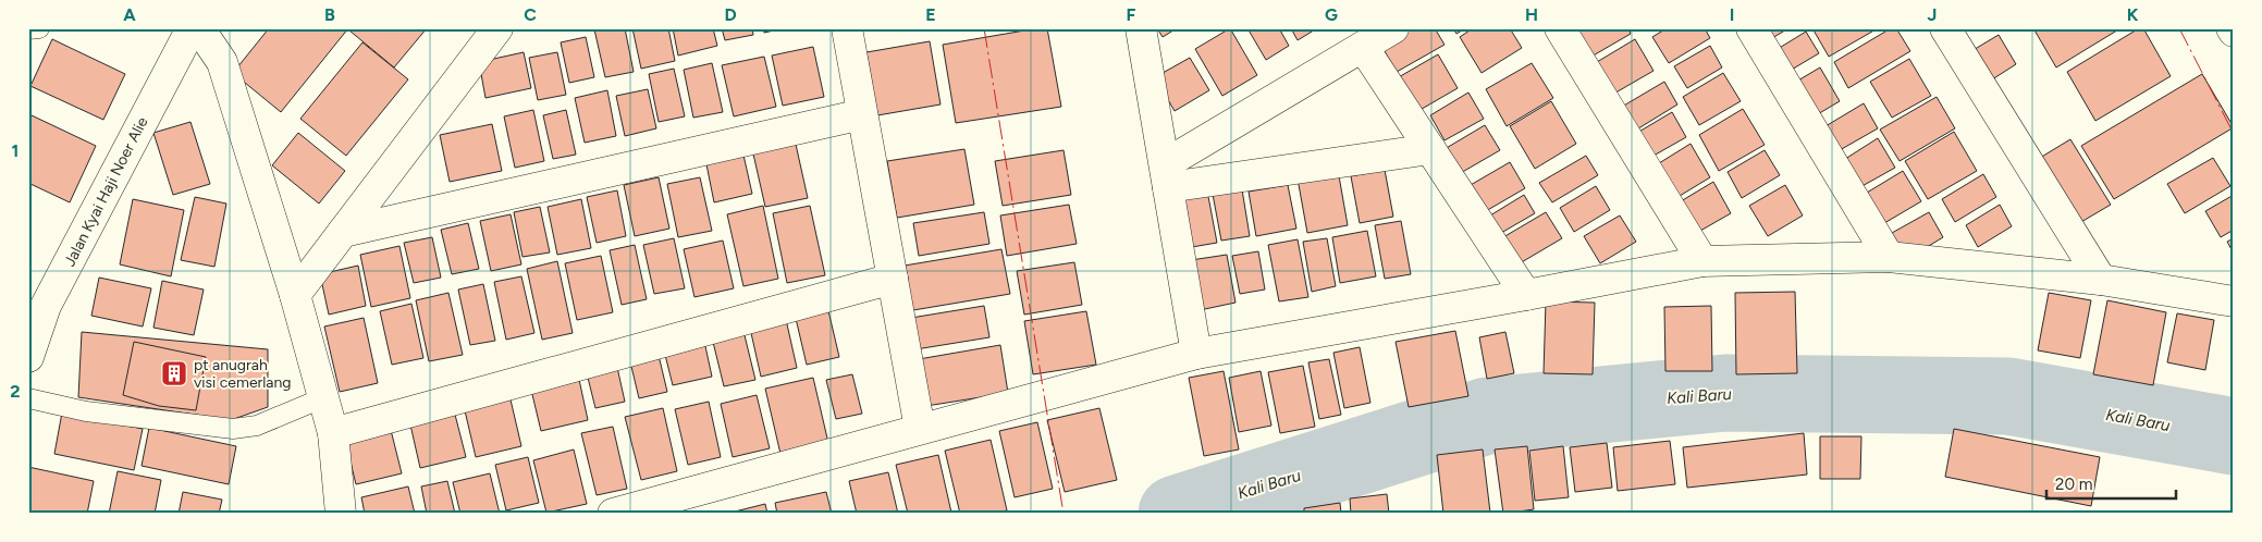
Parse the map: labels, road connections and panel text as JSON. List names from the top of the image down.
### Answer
{
  "streets": {
    "street": ["Jalan Kyai Haji Noer Alie"]
  },
  "water": ["Kali Baru"],
  "places": {
    "building": ["pt anugrah visi cemerlang"]
  },
  "scale_bar": "20 m",
  "grid": {
    "columns": [
      "A",
      "B",
      "C",
      "D",
      "E",
      "F",
      "G",
      "H",
      "I",
      "J",
      "K"
    ],
    "rows": ["1", "2"]
  }
}
